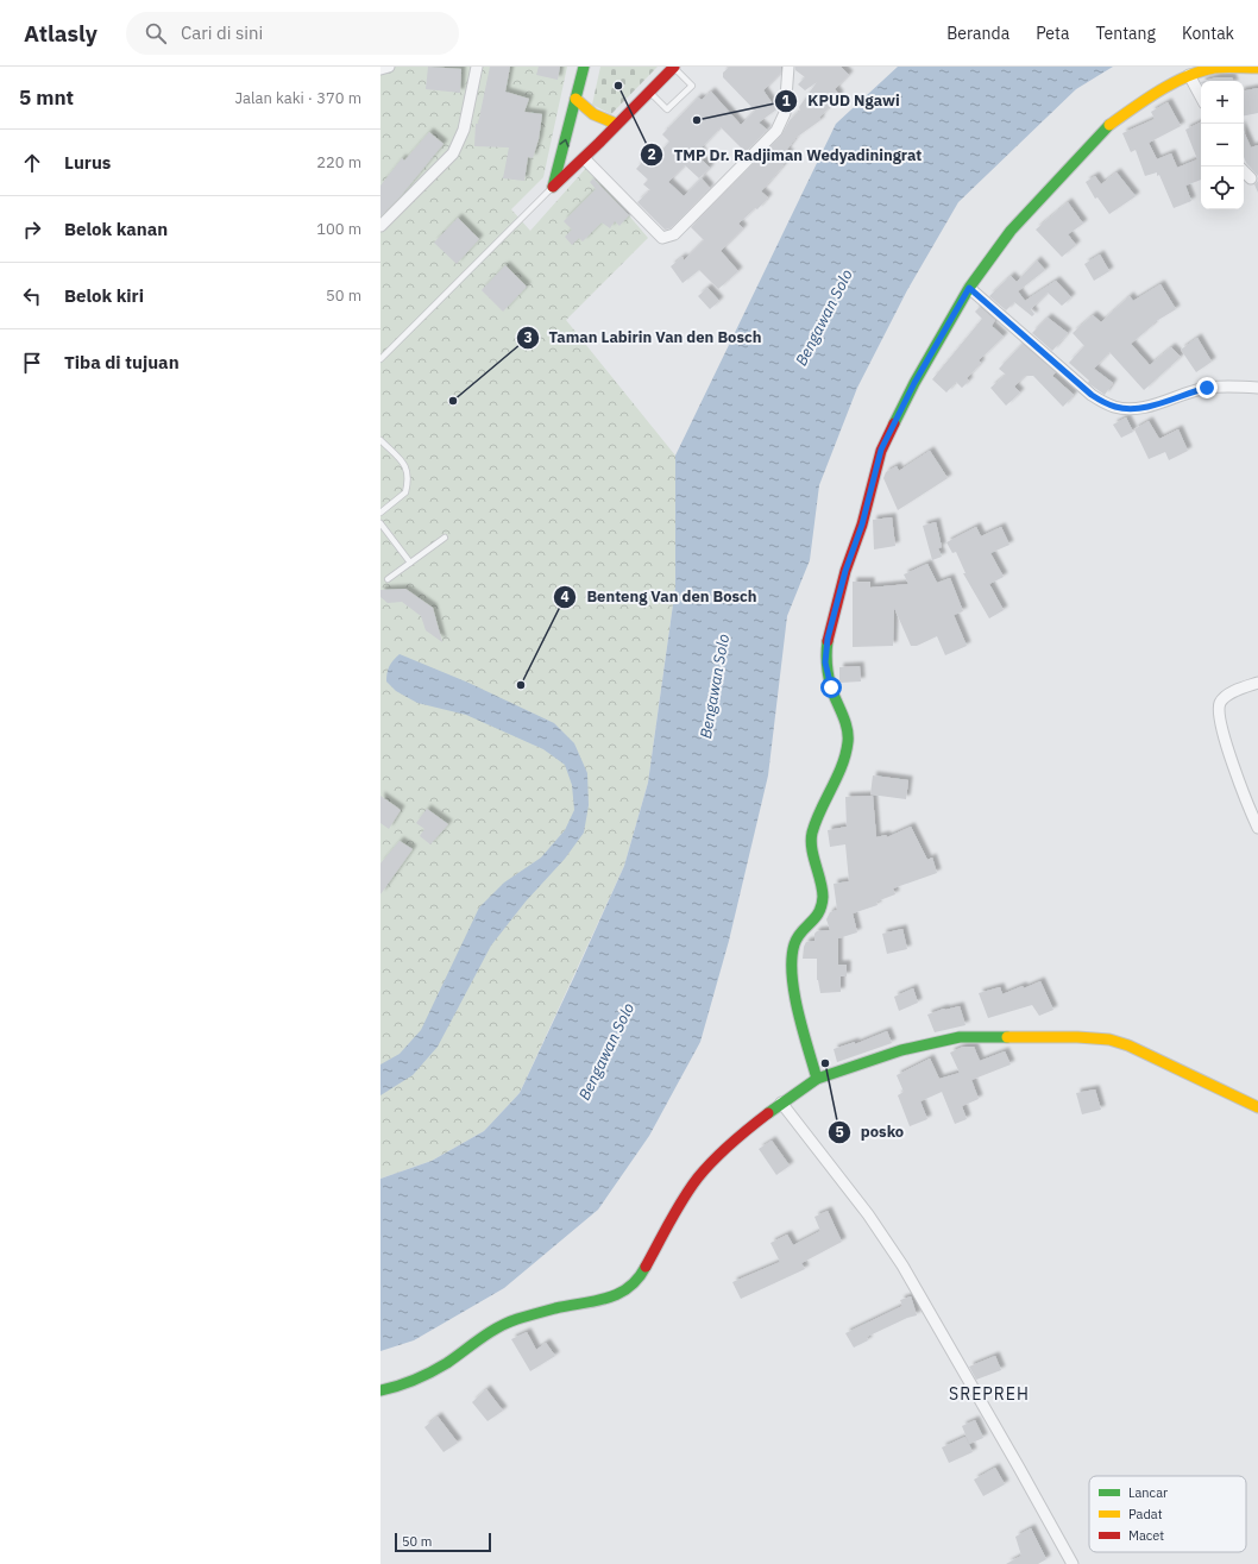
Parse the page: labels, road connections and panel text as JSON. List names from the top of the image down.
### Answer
{
  "districts": ["SREPREH"],
  "water": ["Bengawan Solo"],
  "places": [
    "TMP Dr. Radjiman Wedyadiningrat",
    "KPUD Ngawi",
    "Taman Labirin Van den Bosch",
    "Benteng Van den Bosch",
    "posko"
  ],
  "legend": ["Lancar", "Padat", "Macet"],
  "scale_bar": "50 m",
  "page": {
    "header": "Atlasly",
    "search": "Cari di sini",
    "nav": [
      "Beranda",
      "Peta",
      "Tentang",
      "Kontak"
    ],
    "heading": ["5 mnt", "Jalan kaki · 370 m"],
    "map_buttons": ["+", "−"],
    "list": [
      ["Lurus", "220 m"],
      ["Belok kanan", "100 m"],
      ["Belok kiri", "50 m"],
      "Tiba di tujuan"
    ],
    "scale": "50 m"
  }
}
